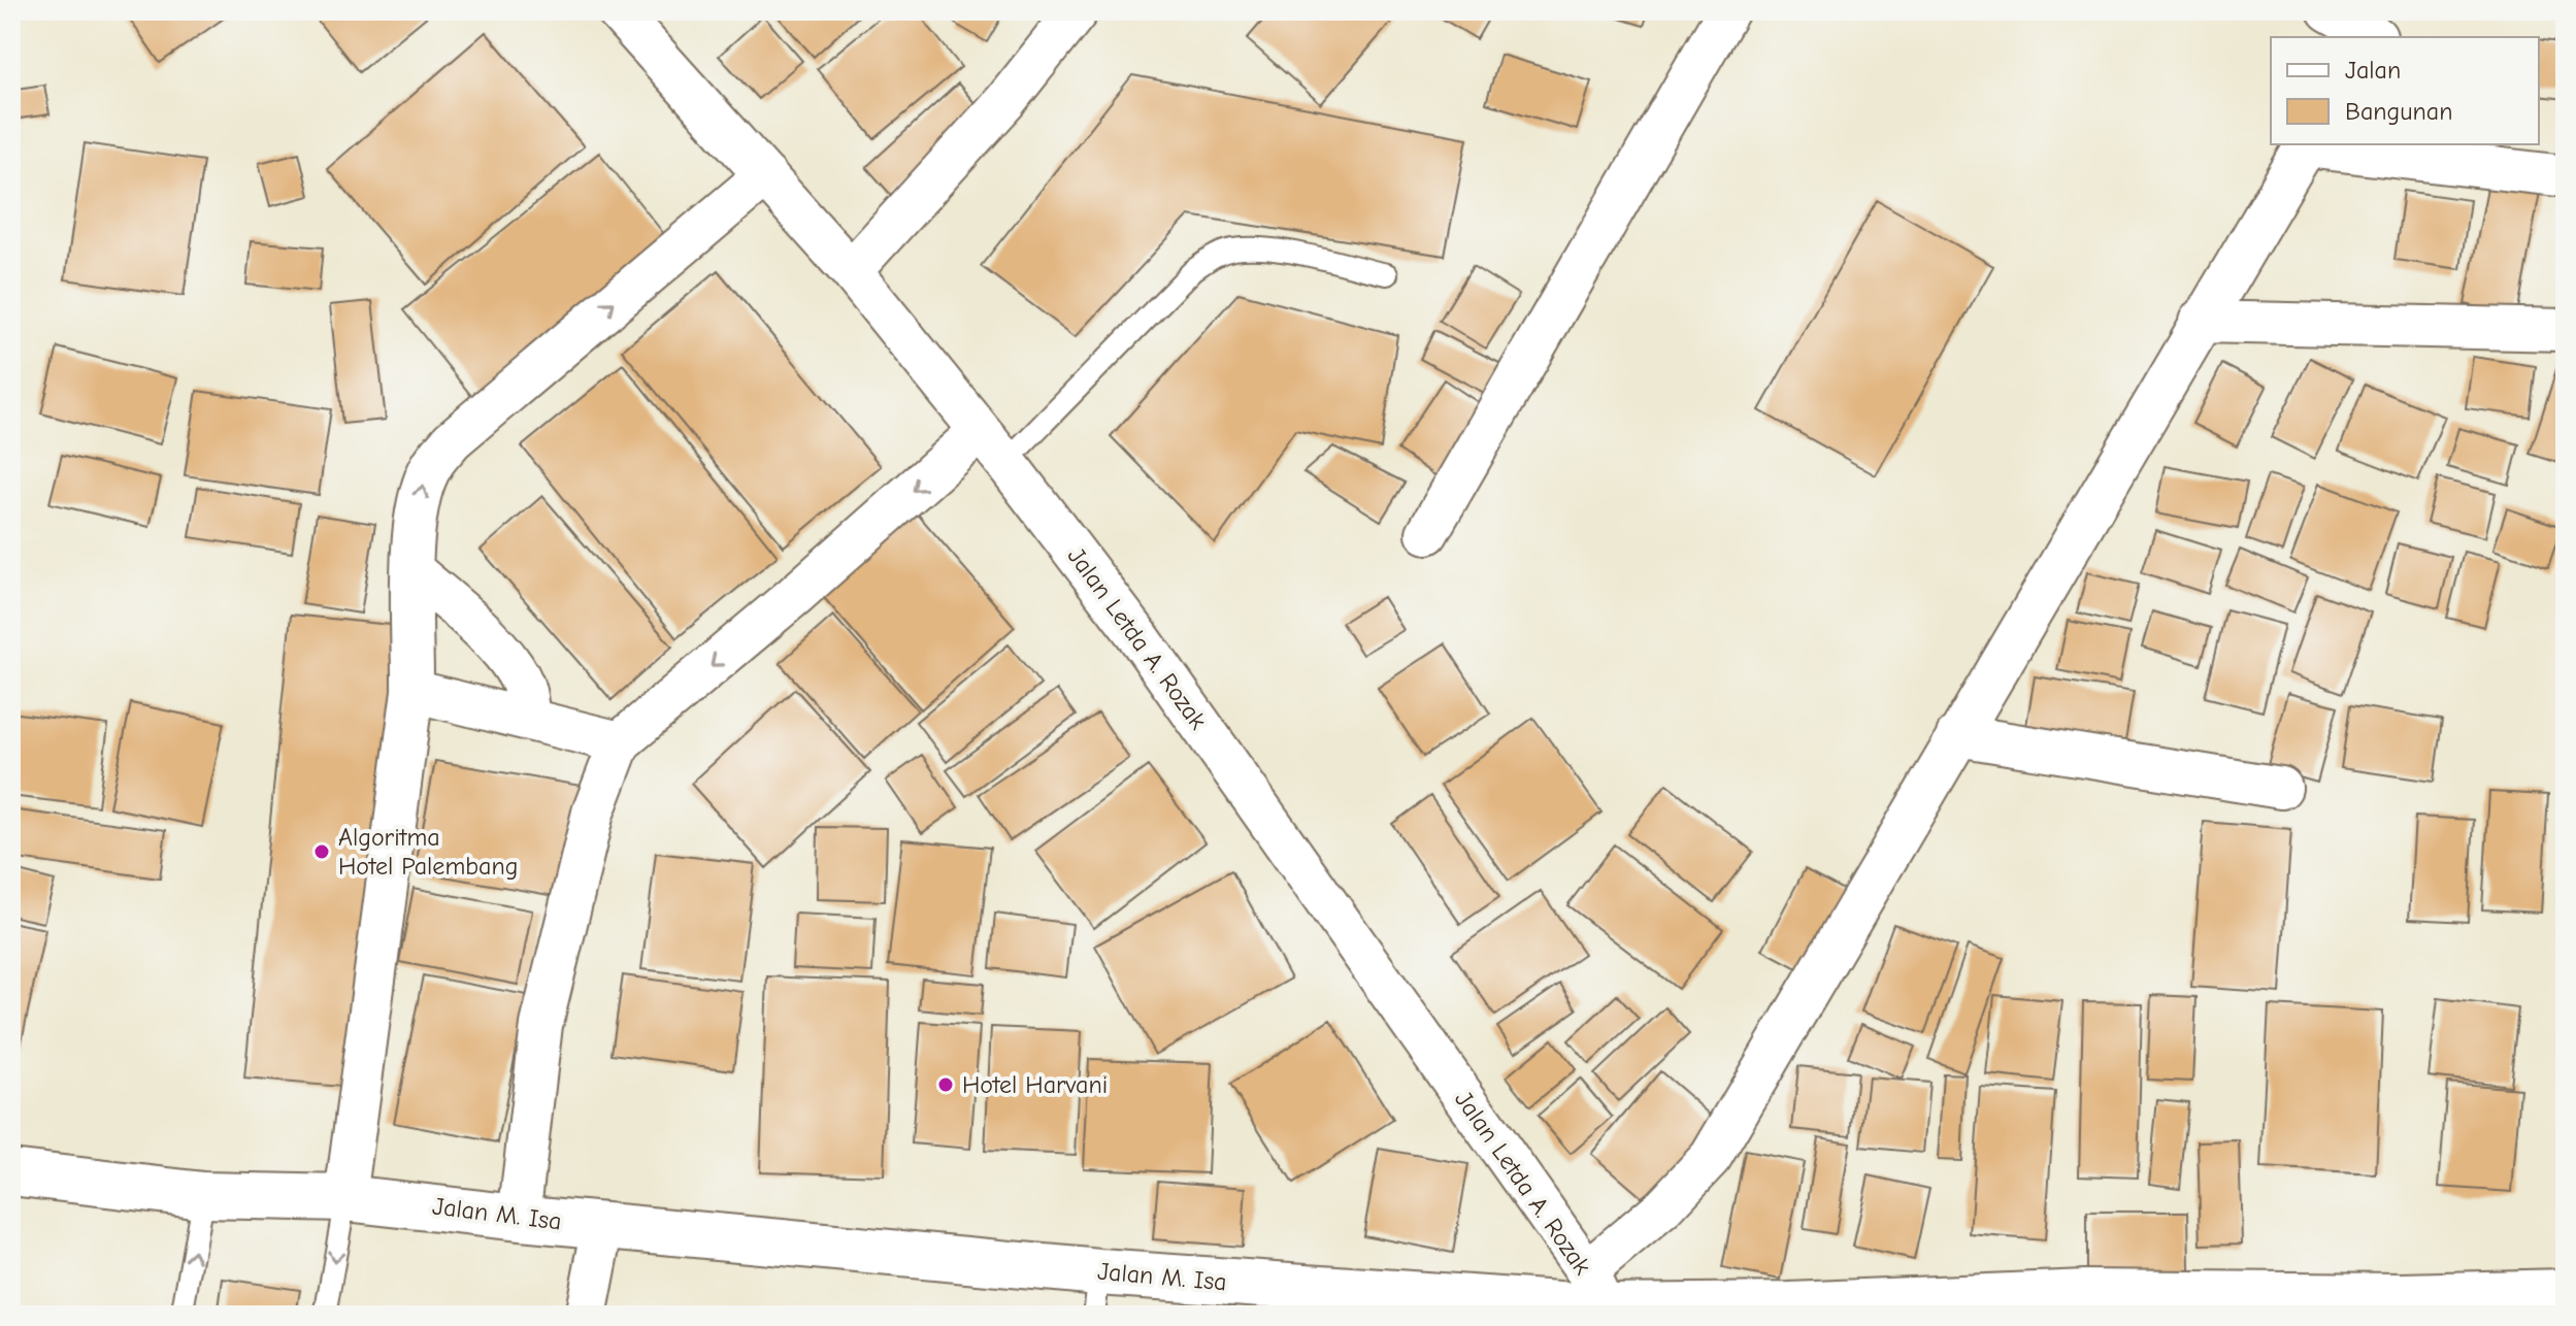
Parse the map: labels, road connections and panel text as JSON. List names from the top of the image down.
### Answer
{
  "streets": {
    "main road": ["Jalan M. Isa"],
    "street": ["Jalan Letda A. Rozak"]
  },
  "crossings": [
    ["Jalan Letda A. Rozak", "Jalan M. Isa"]
  ],
  "places": ["Algoritma Hotel Palembang", "Hotel Harvani"],
  "legend": ["Jalan", "Bangunan"]
}
